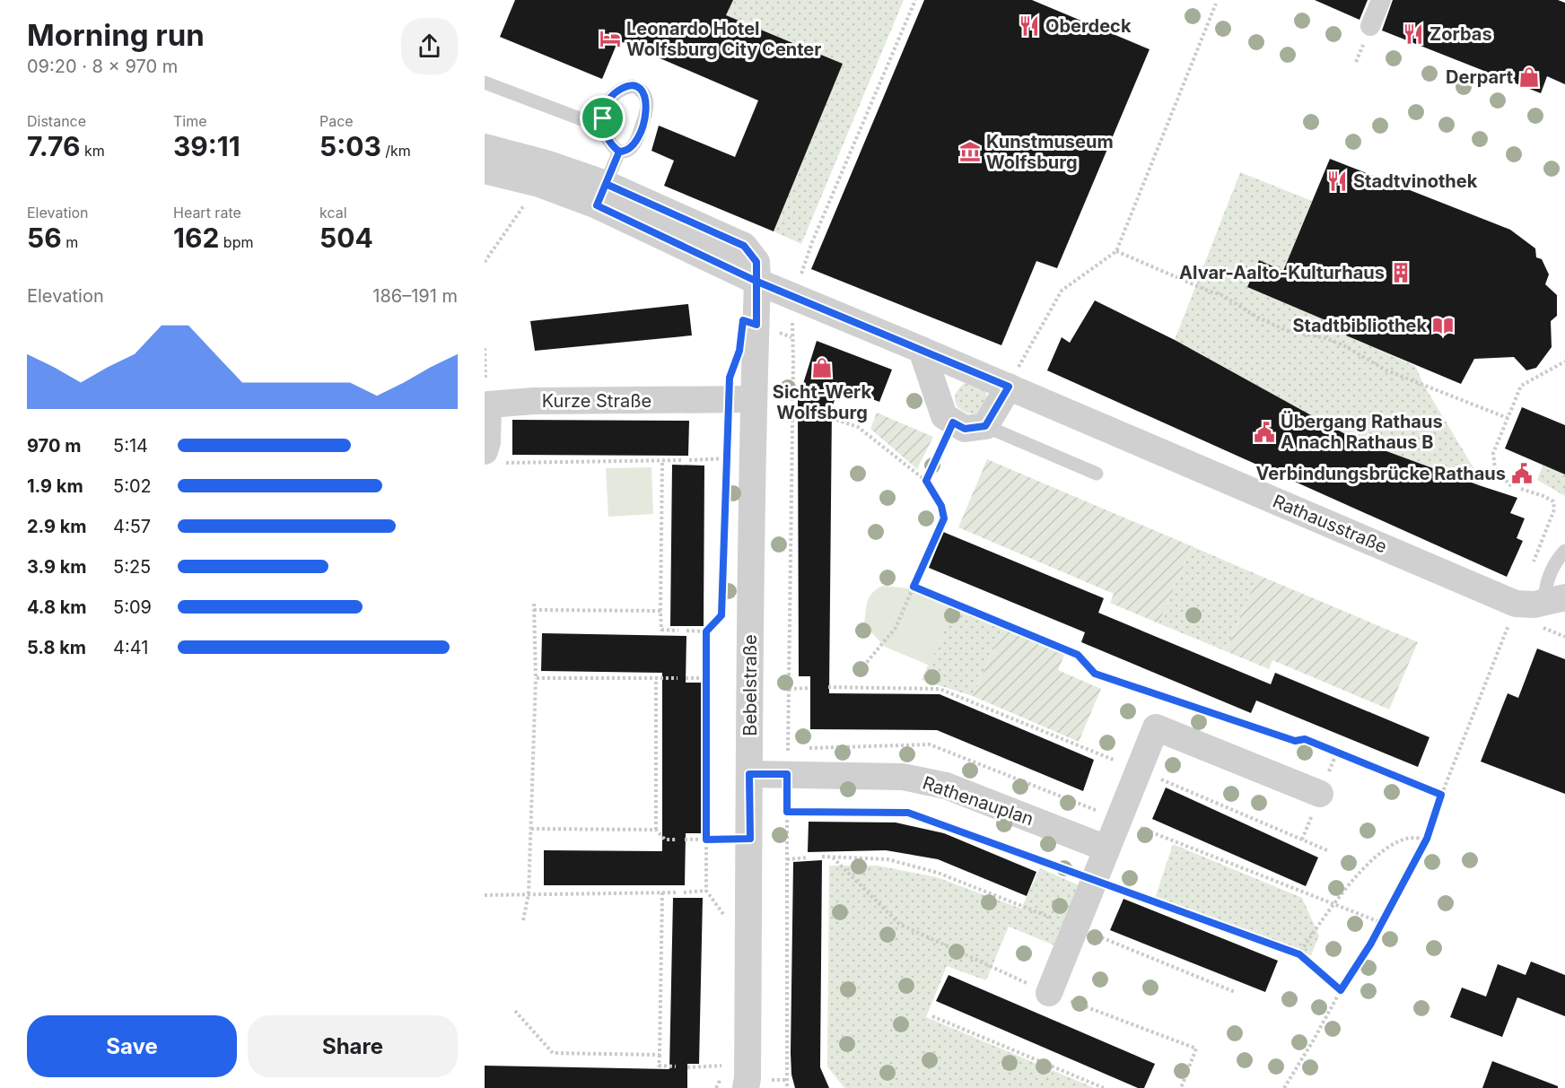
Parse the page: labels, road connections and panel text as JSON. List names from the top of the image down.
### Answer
{
  "streets": {
    "street": [
      "Kurze Straße",
      "Rathausstraße",
      "Bebelstraße",
      "Rathenauplan"
    ]
  },
  "crossings": [
    ["Kurze Straße", "Bebelstraße"],
    ["Rathausstraße", "Bebelstraße"],
    ["Bebelstraße", "Rathenauplan"]
  ],
  "places": {
    "restaurant": ["Oberdeck", "Zorbas", "Stadtvinothek"],
    "hotel": ["Leonardo Hotel Wolfsburg City Center"],
    "shop": ["Derpart", "Sicht-Werk Wolfsburg"],
    "museum": ["Kunstmuseum Wolfsburg"],
    "building": ["Alvar-Aalto-Kulturhaus"],
    "library": ["Stadtbibliothek"],
    "public building": ["Übergang Rathaus A nach Rathaus B", "Verbindungsbrücke Rathaus"]
  },
  "page": {
    "heading": ["Morning run", "09:20 · 8 × 970 m"],
    "stats": [
      ["Distance", "7.76 km"],
      ["Time", "39:11"],
      ["Pace", "5:03 /km"],
      ["Elevation", "56 m"],
      ["Heart rate", "162 bpm"],
      ["kcal", "504"]
    ],
    "chart": ["Elevation", "186–191 m"],
    "list": [
      {
        "name": "970 m",
        "note": "5:14"
      },
      {
        "name": "1.9 km",
        "note": "5:02"
      },
      {
        "name": "2.9 km",
        "note": "4:57"
      },
      {
        "name": "3.9 km",
        "note": "5:25"
      },
      {
        "name": "4.8 km",
        "note": "5:09"
      },
      {
        "name": "5.8 km",
        "note": "4:41"
      }
    ],
    "buttons": ["Save", "Share"]
  }
}
